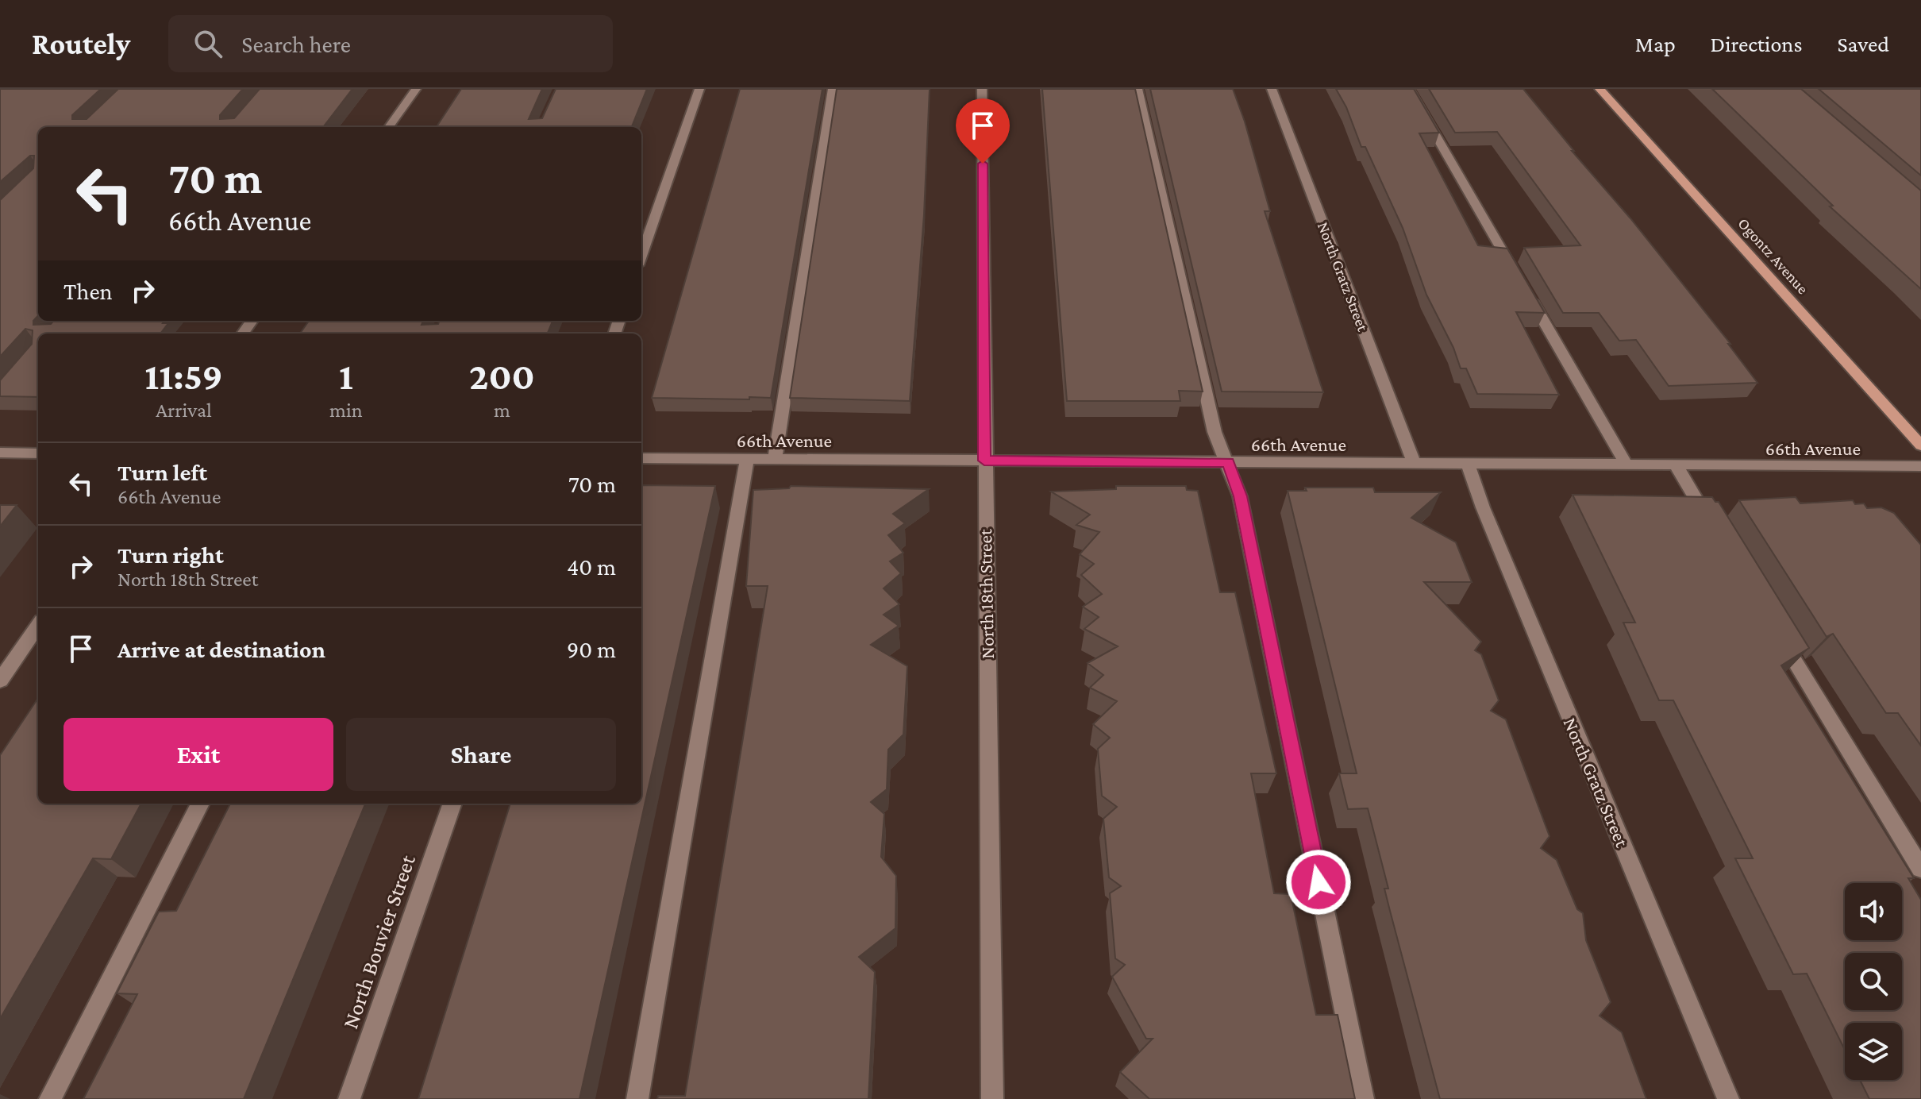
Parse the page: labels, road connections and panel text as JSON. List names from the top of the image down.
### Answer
{
  "streets": {
    "main road": ["Ogontz Avenue"],
    "street": [
      "North Gratz Street",
      "66th Avenue",
      "North 18th Street",
      "North Bouvier Street"
    ]
  },
  "crossings": [
    ["North Gratz Street", "66th Avenue"],
    ["66th Avenue", "North 18th Street"]
  ],
  "page": {
    "header": "Routely",
    "search": "Search here",
    "nav": ["Map", "Directions", "Saved"],
    "turn": ["70 m", "66th Avenue"],
    "then": "Then",
    "eta": [
      "11:59",
      "Arrival",
      "1",
      "min",
      "200",
      "m"
    ],
    "list": [
      {
        "name": "Turn left",
        "note": "66th Avenue",
        "value": "70 m"
      },
      {
        "name": "Turn right",
        "note": "North 18th Street",
        "value": "40 m"
      },
      {
        "name": "Arrive at destination",
        "value": "90 m"
      }
    ],
    "buttons": ["Exit", "Share"]
  }
}
